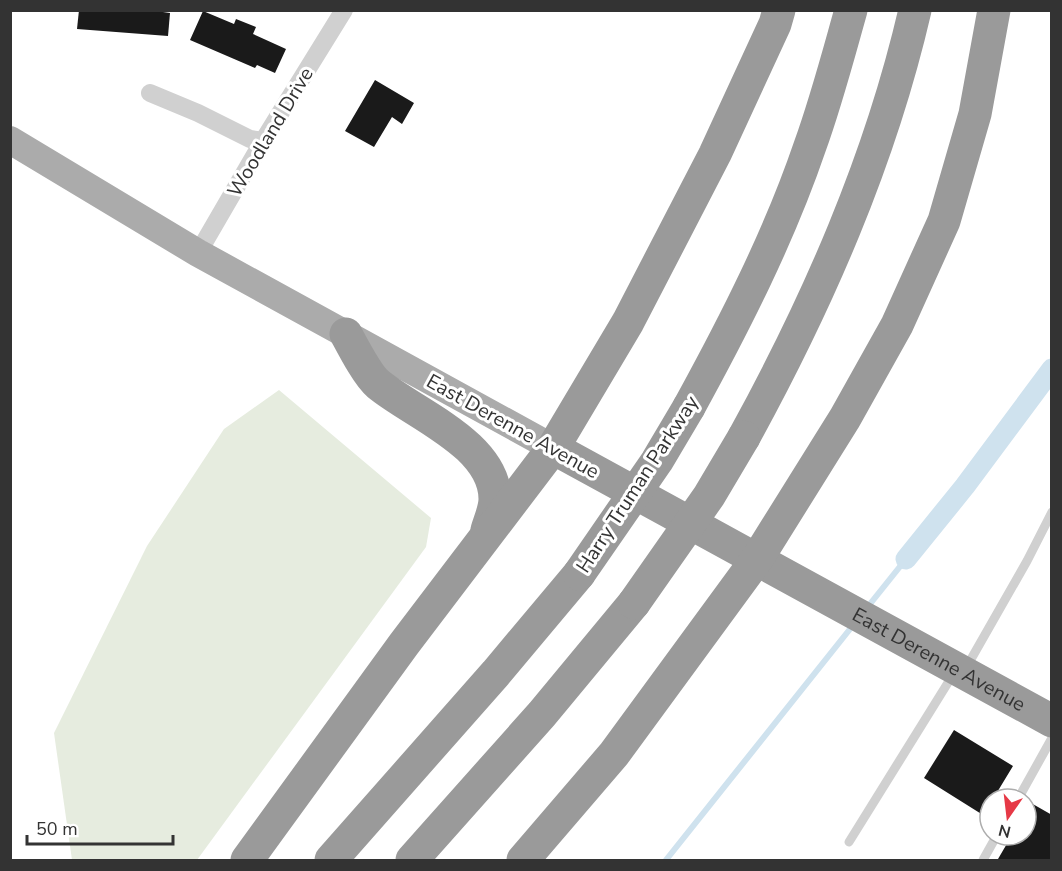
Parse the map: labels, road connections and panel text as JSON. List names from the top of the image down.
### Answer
{
  "streets": {
    "highway": ["East Derenne Avenue", "Harry Truman Parkway"],
    "street": ["Woodland Drive"]
  },
  "crossings": [
    ["Woodland Drive", "East Derenne Avenue"]
  ],
  "scale_bar": "50 m",
  "north": "bottom"
}
